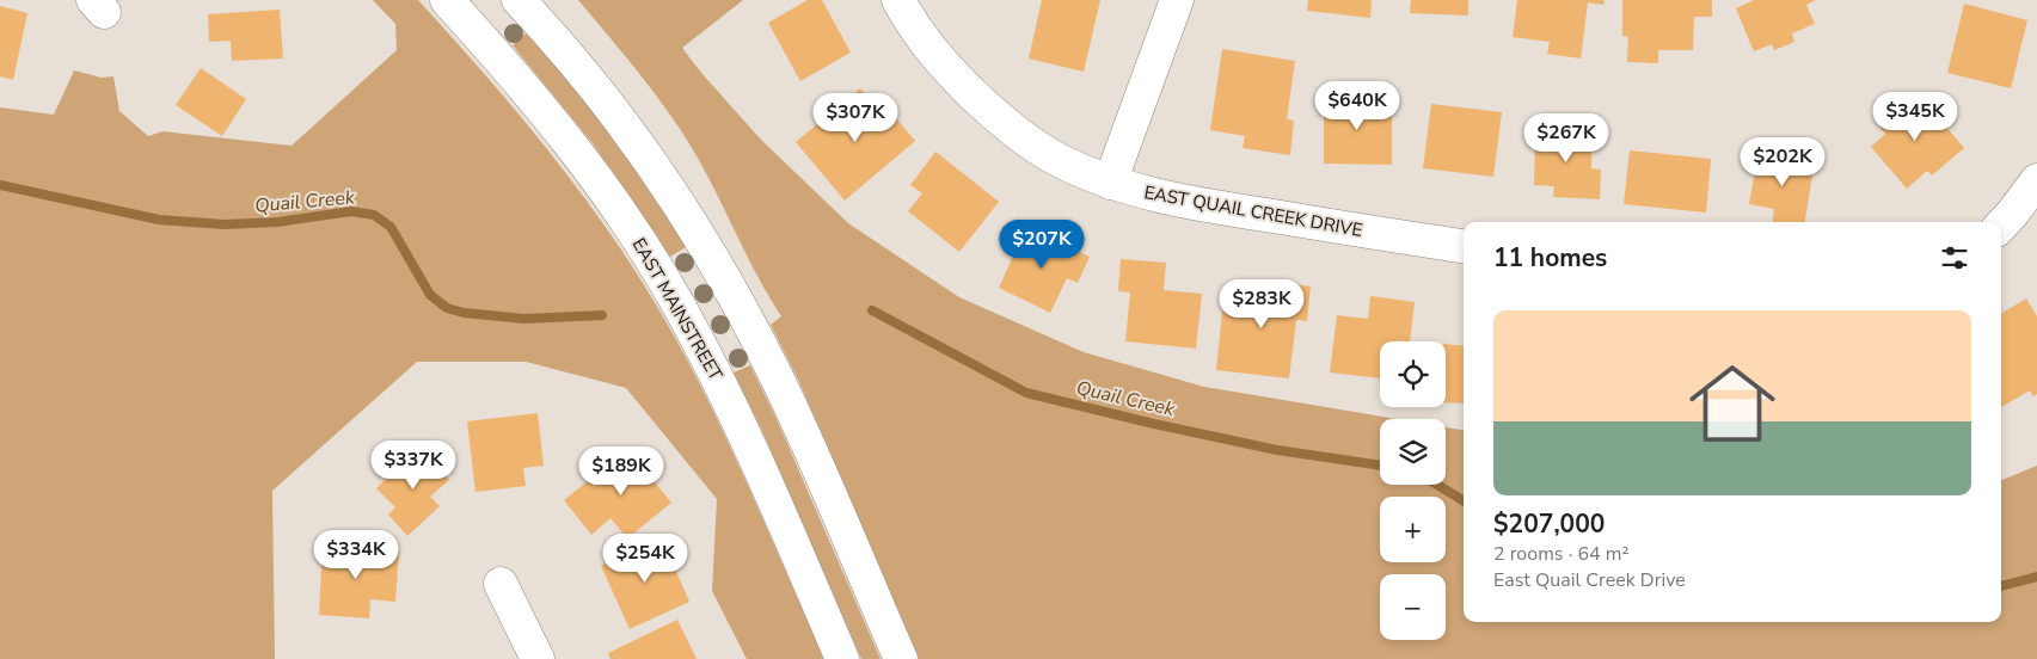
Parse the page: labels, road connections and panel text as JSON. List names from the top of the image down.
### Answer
{
  "streets": {
    "main road": ["EAST QUAIL CREEK DRIVE", "EAST MAINSTREET"]
  },
  "water": ["Quail Creek"],
  "page": {
    "price": [
      "$640K",
      "$345K",
      "$307K",
      "$267K",
      "$202K",
      "$207K",
      "$283K",
      "$337K",
      "$189K",
      "$334K",
      "$254K"
    ],
    "heading": "11 homes",
    "list": [
      {
        "name": "$207,000",
        "note": "2 rooms · 64 m² · East Quail Creek Drive"
      }
    ],
    "map_buttons": ["+", "−"]
  }
}
